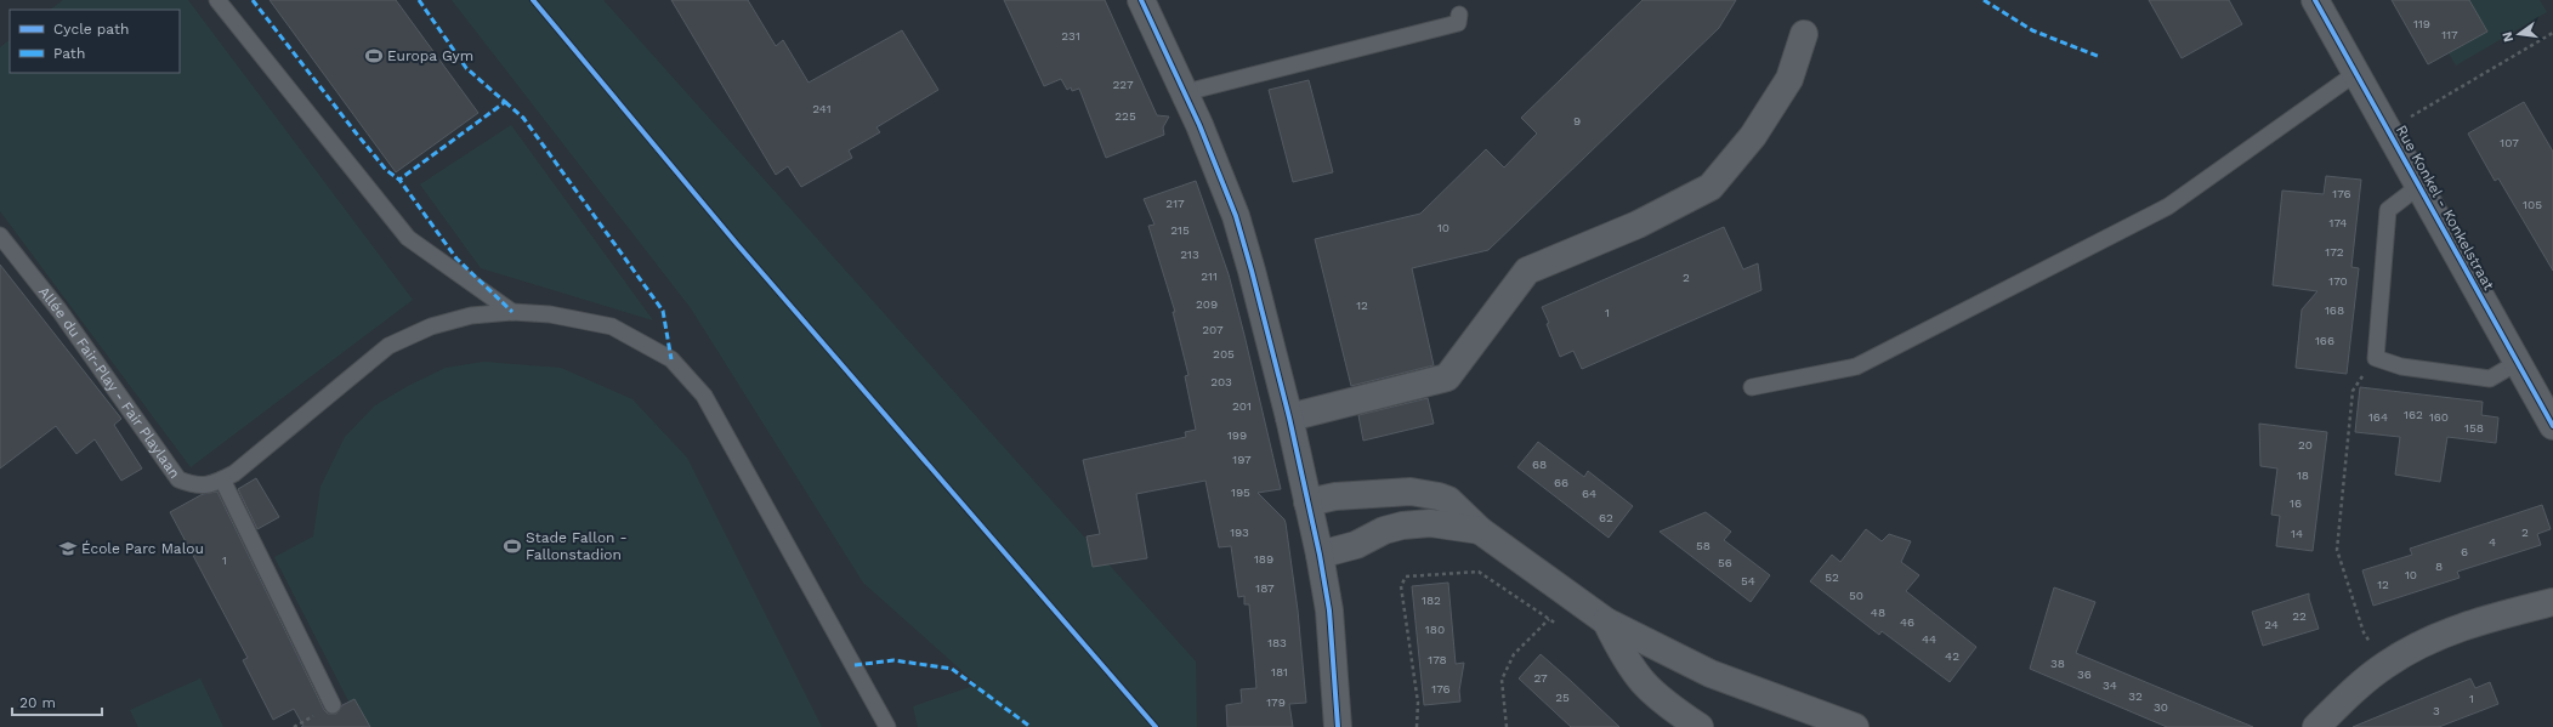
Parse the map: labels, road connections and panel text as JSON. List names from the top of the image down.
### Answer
{
  "streets": {
    "street": ["Rue Konkel - Konkelstraat"],
    "lane": ["Allée du Fair-Play - Fair Playlaan"]
  },
  "places": {
    "sports": ["Europa Gym", "Stade Fallon - Fallonstadion"],
    "school or university": ["École Parc Malou"]
  },
  "house_numbers": [
    "119",
    "117",
    "231",
    "227",
    "241",
    "225",
    "9",
    "107",
    "176",
    "217",
    "105",
    "174",
    "10",
    "215",
    "172",
    "213",
    "211",
    "2",
    "170",
    "209",
    "12",
    "168",
    "1",
    "207",
    "166",
    "205",
    "203",
    "201",
    "162",
    "164",
    "160",
    "158",
    "199",
    "20",
    "197",
    "68",
    "18",
    "66",
    "195",
    "64",
    "16",
    "62",
    "193",
    "2",
    "14",
    "4",
    "58",
    "6",
    "189",
    "1",
    "56",
    "8",
    "10",
    "52",
    "54",
    "12",
    "187",
    "50",
    "182",
    "48",
    "22",
    "46",
    "24",
    "180",
    "44",
    "183",
    "42",
    "178",
    "38",
    "181",
    "36",
    "27",
    "34",
    "176",
    "32",
    "25",
    "1",
    "179",
    "30",
    "3"
  ],
  "legend": ["Cycle path", "Path"],
  "scale_bar": "20 m",
  "north": "left"
}
